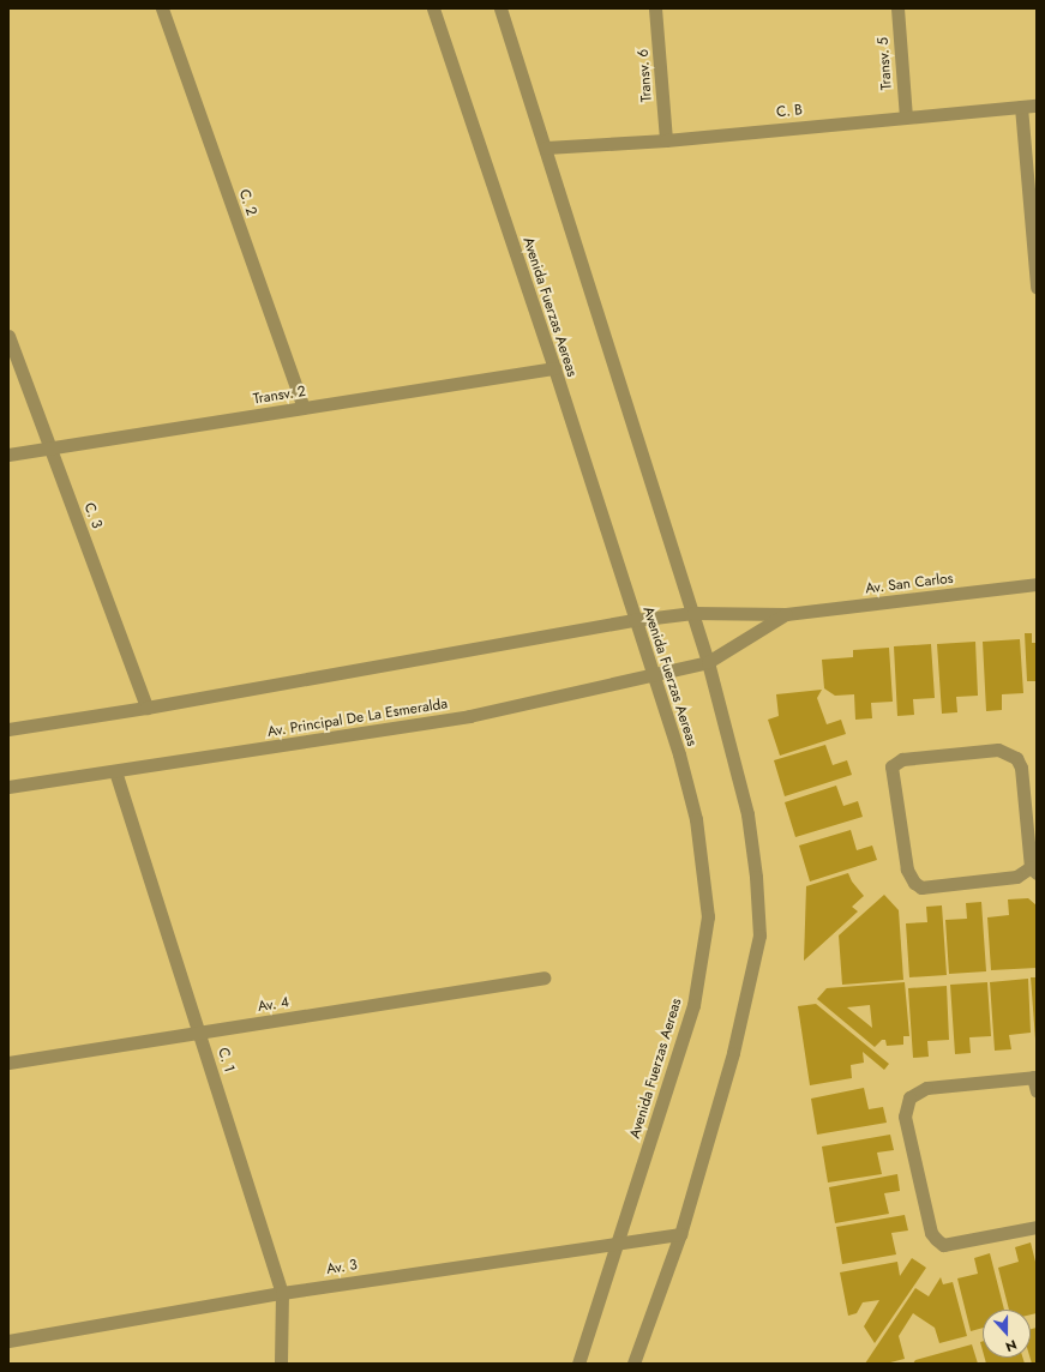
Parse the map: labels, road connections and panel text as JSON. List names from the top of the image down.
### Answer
{
  "streets": {
    "street": [
      "Transv. 5",
      "Transv. 6",
      "C. B",
      "C. 2",
      "Avenida Fuerzas Aereas",
      "Transv. 2",
      "C. 3",
      "Av. San Carlos",
      "Av. Principal De La Esmeralda",
      "Av. 4",
      "C. 1",
      "Av. 3"
    ]
  },
  "crossings": [
    ["Transv. 5", "C. B"],
    ["Transv. 6", "C. B"],
    ["C. 2", "Transv. 2"],
    ["Avenida Fuerzas Aereas", "Transv. 2"],
    ["Avenida Fuerzas Aereas", "Av. Principal De La Esmeralda"],
    ["Avenida Fuerzas Aereas", "Av. 3"],
    ["Transv. 2", "C. 3"],
    ["Av. San Carlos", "Av. Principal De La Esmeralda"],
    ["Av. Principal De La Esmeralda", "C. 1"],
    ["Av. 4", "C. 1"],
    ["C. 1", "Av. 3"]
  ],
  "north": "bottom"
}
